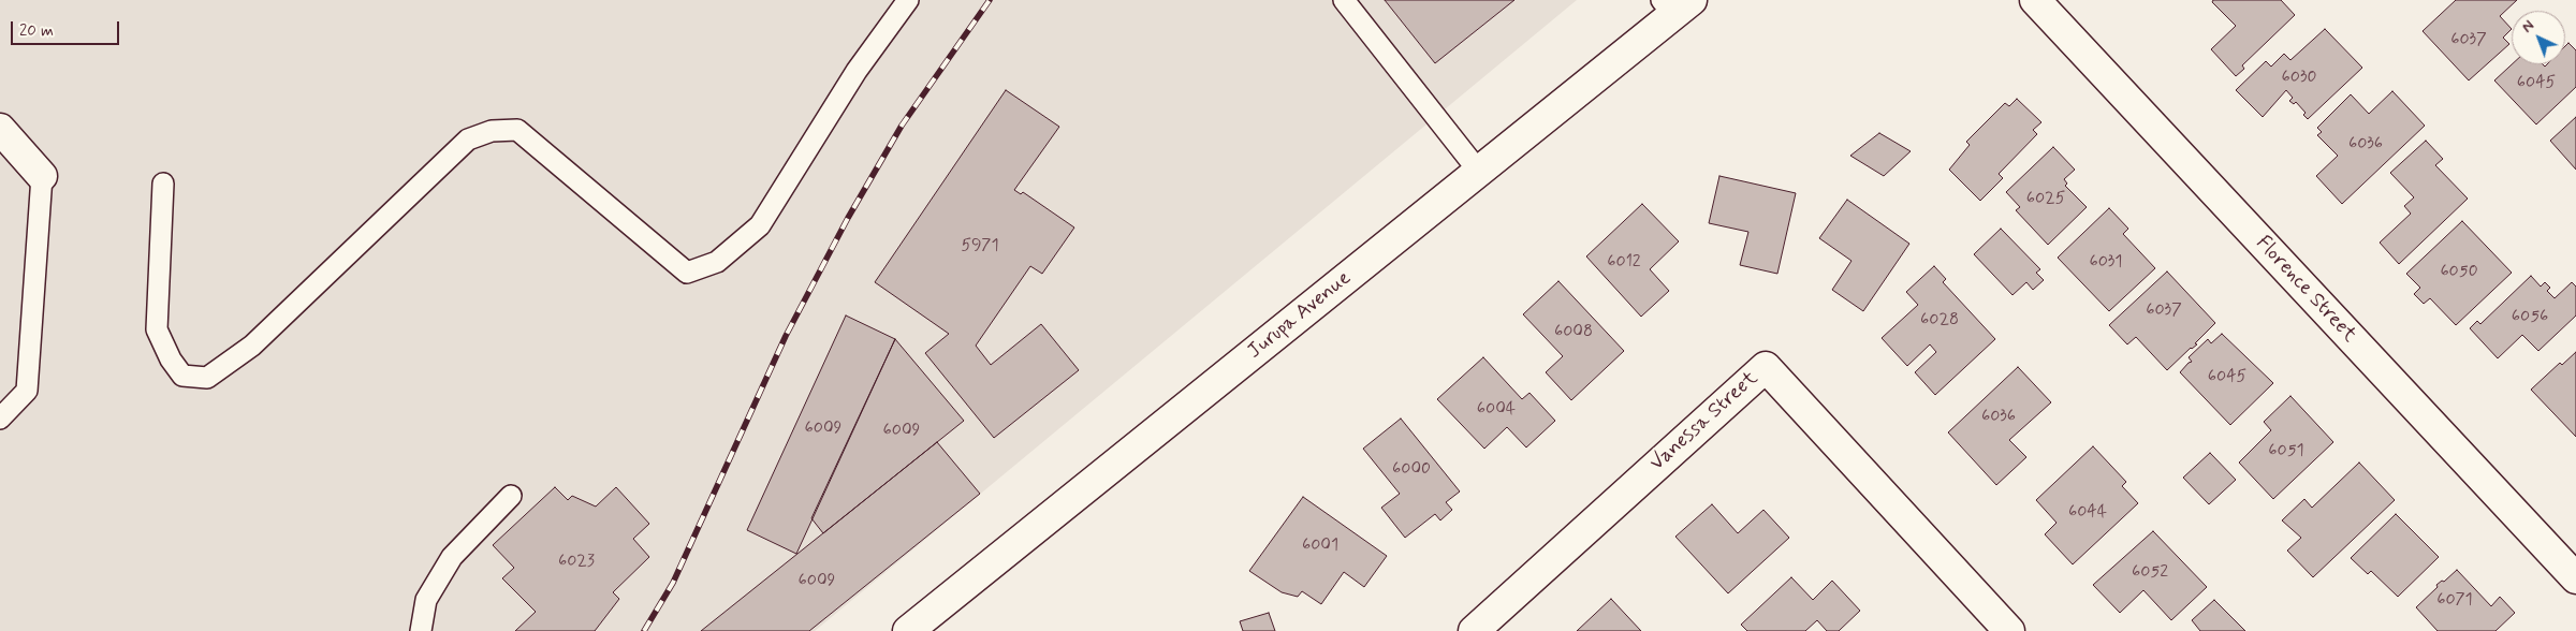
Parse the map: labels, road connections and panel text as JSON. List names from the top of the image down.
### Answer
{
  "streets": {
    "street": ["Florence Street", "Jurupa Avenue", "Vanessa Street"]
  },
  "house_numbers": [
    "6037",
    "6030",
    "6045",
    "6036",
    "6025",
    "5971",
    "6012",
    "6031",
    "6050",
    "6037",
    "6056",
    "6028",
    "6008",
    "6045",
    "6004",
    "6036",
    "6009",
    "6009",
    "6051",
    "6000",
    "6044",
    "6001",
    "6023",
    "6052",
    "6009",
    "6071"
  ],
  "scale_bar": "20 m",
  "north": "top left"
}
